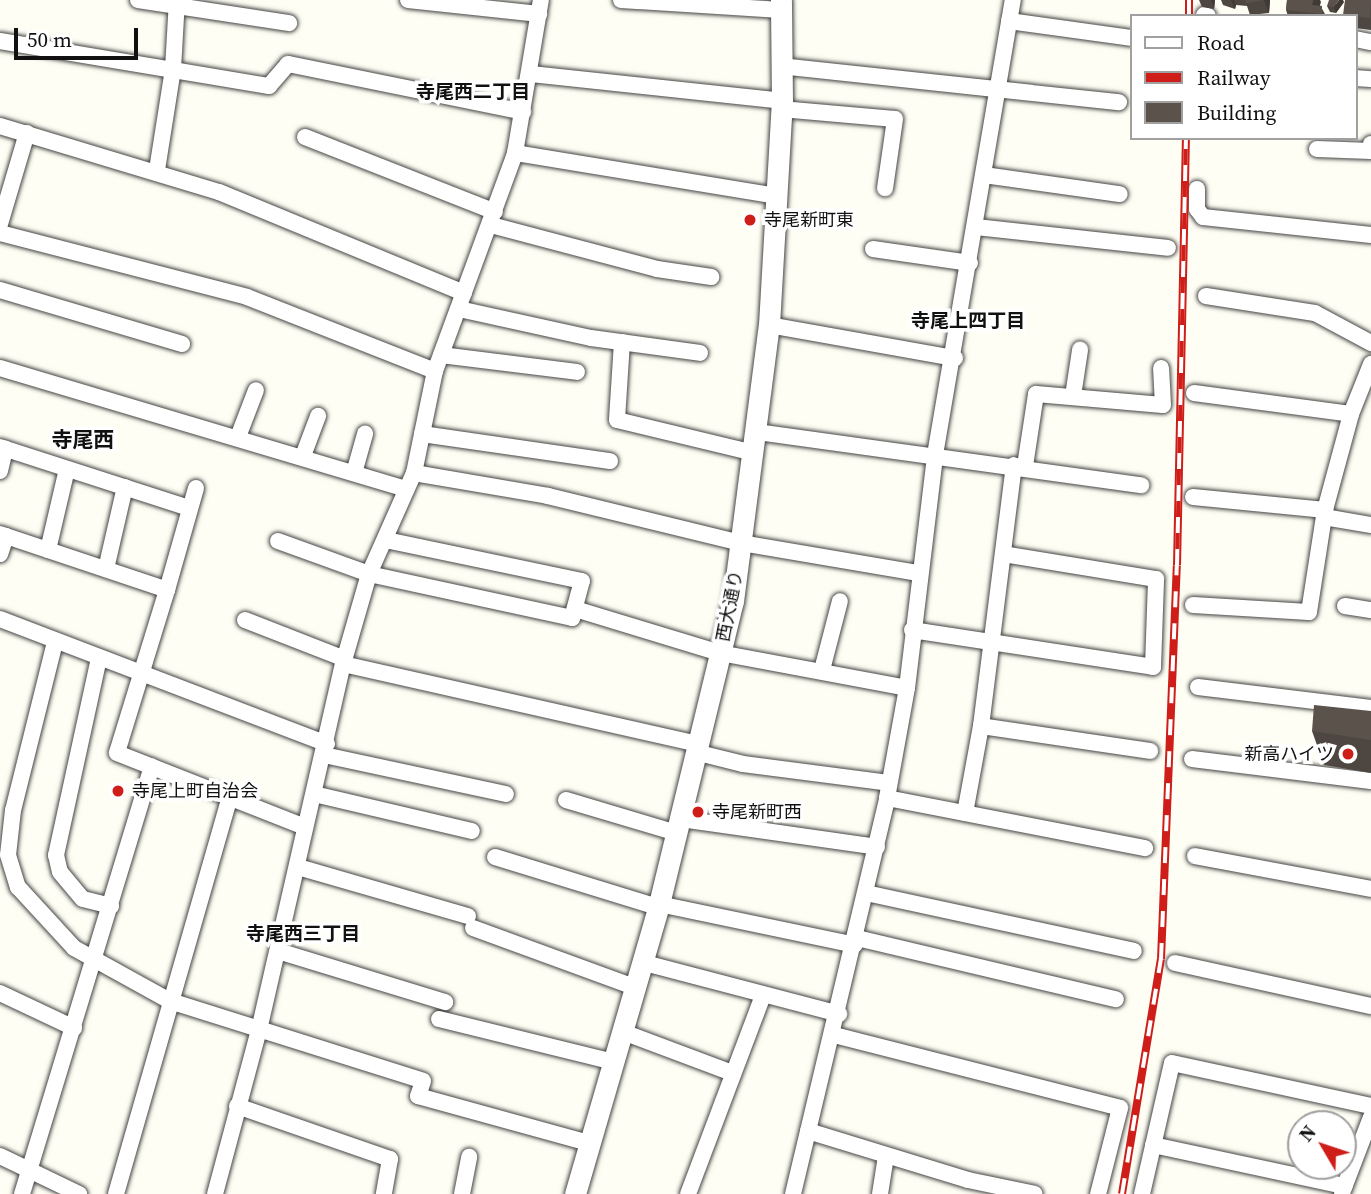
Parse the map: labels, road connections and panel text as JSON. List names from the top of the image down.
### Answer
{
  "streets": {
    "street": ["西大通り"]
  },
  "districts": [
    "寺尾西二丁目",
    "寺尾上四丁目",
    "寺尾西",
    "寺尾西三丁目"
  ],
  "places": [
    "寺尾新町東",
    "新高ハイツ",
    "寺尾上町自治会",
    "寺尾新町西"
  ],
  "legend": ["Road", "Railway", "Building"],
  "scale_bar": "50 m",
  "north": "top left"
}
